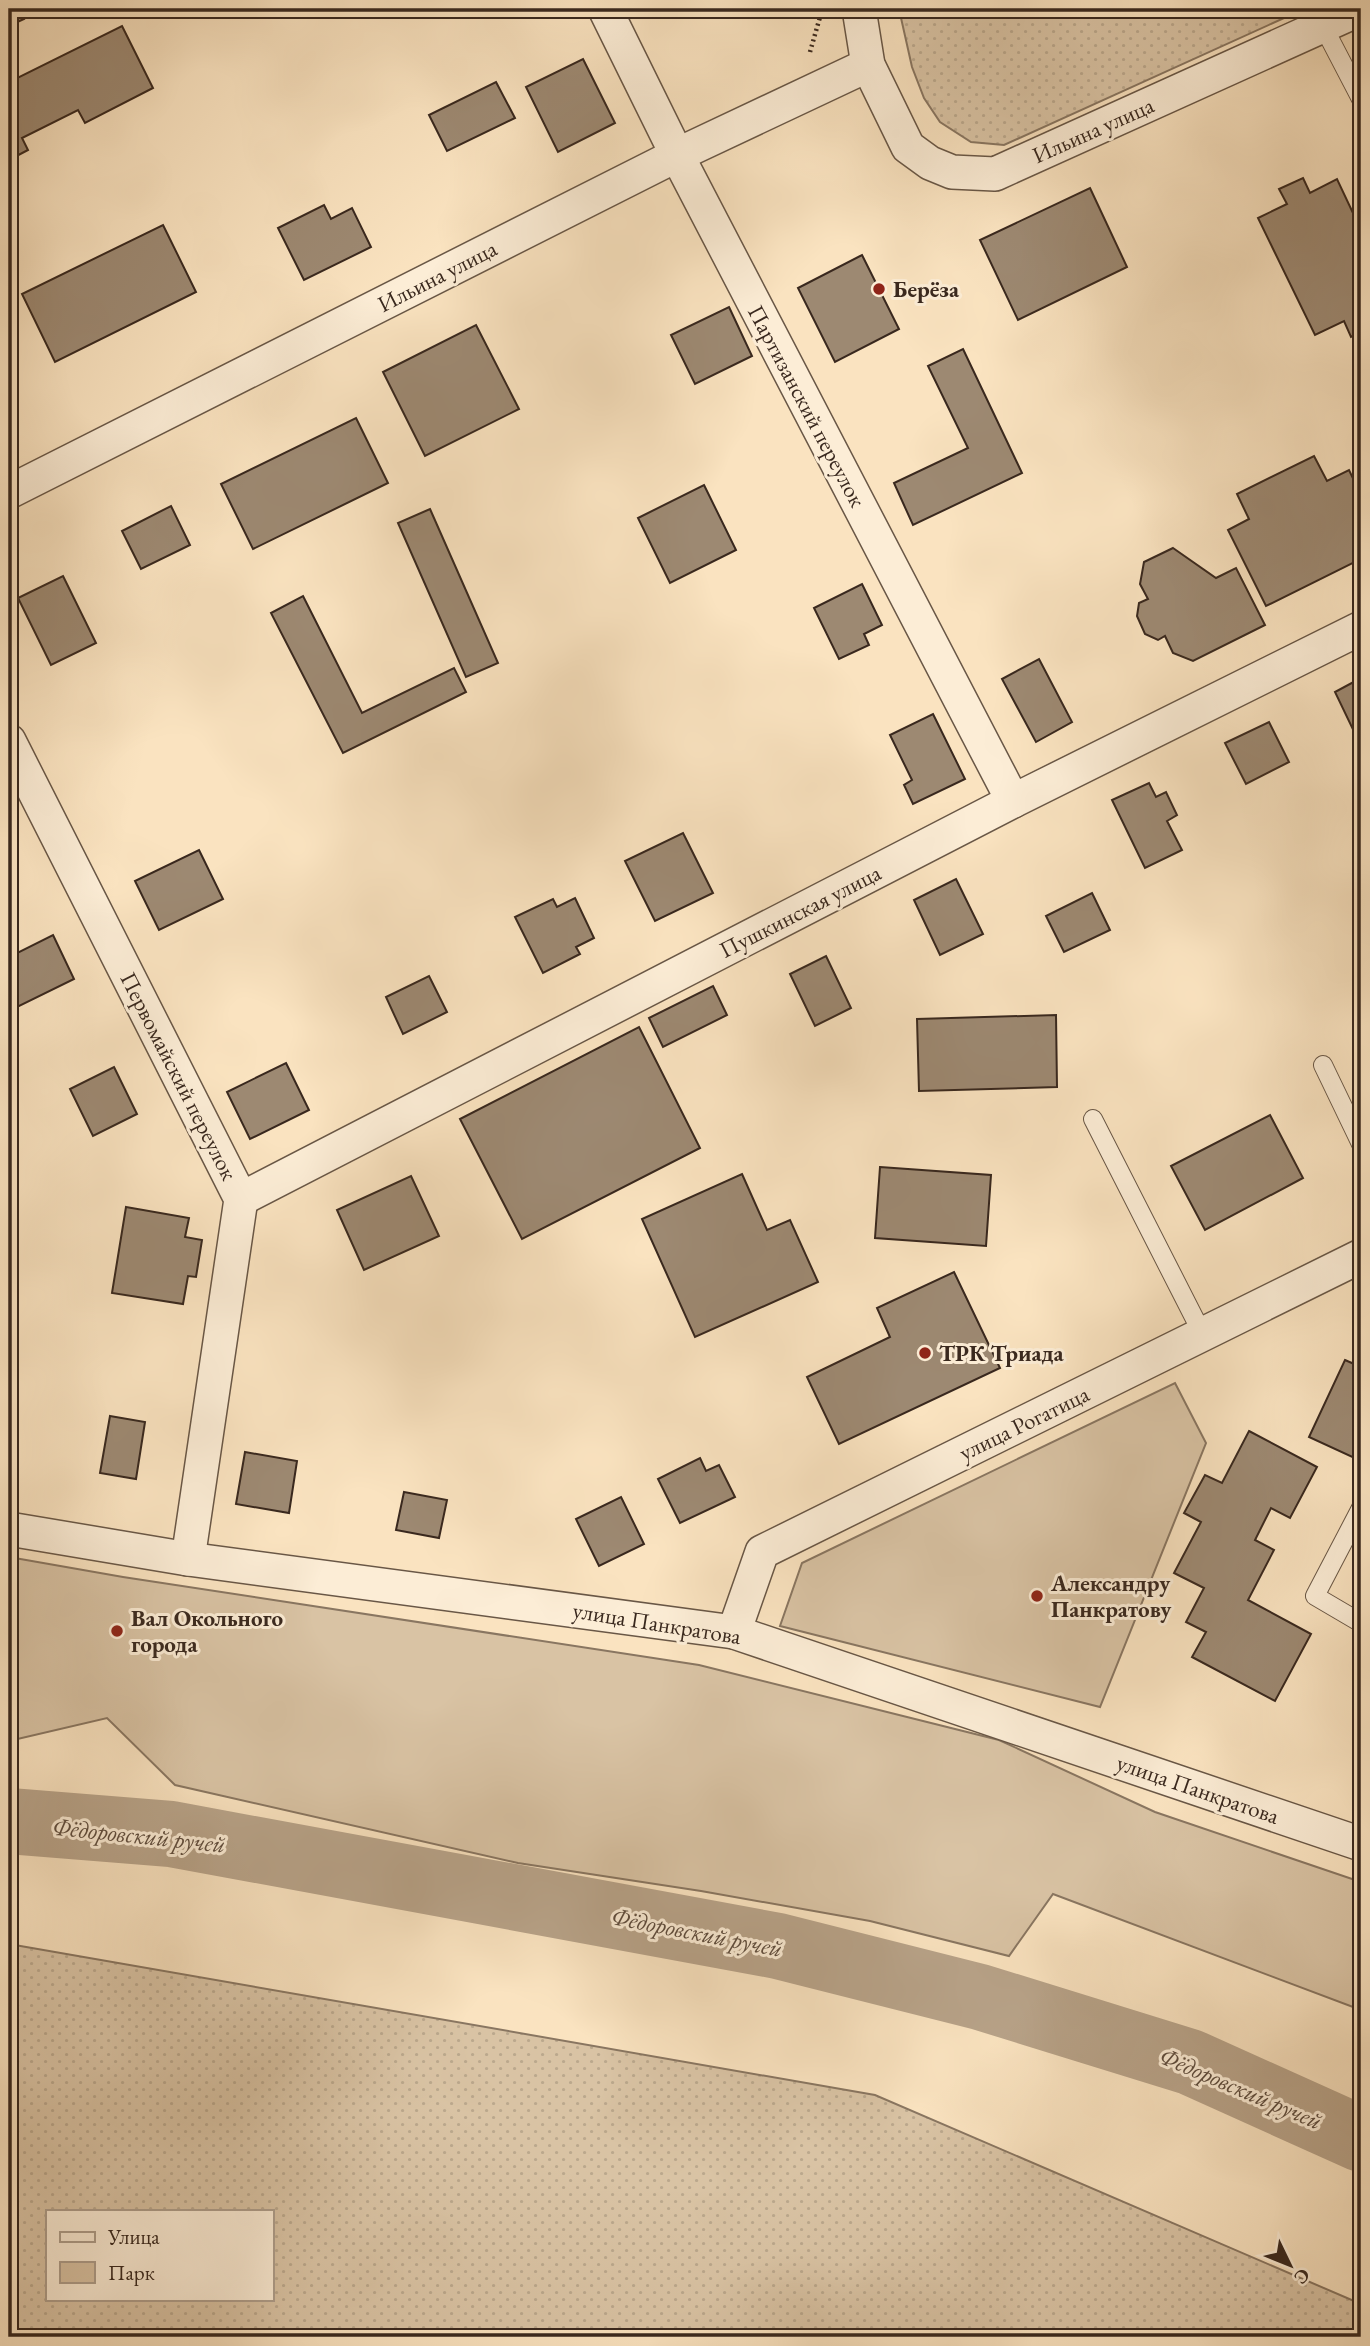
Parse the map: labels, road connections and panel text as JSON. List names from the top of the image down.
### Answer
{
  "streets": {
    "street": [
      "Ильина улица",
      "Партизанский переулок",
      "Пушкинская улица",
      "Первомайский переулок",
      "улица Рогатица",
      "улица Панкратова"
    ]
  },
  "crossings": [
    ["Ильина улица", "Партизанский переулок"],
    ["Партизанский переулок", "Пушкинская улица"],
    ["Пушкинская улица", "Первомайский переулок"],
    ["Первомайский переулок", "улица Панкратова"],
    ["улица Рогатица", "улица Панкратова"]
  ],
  "water": ["Фёдоровский ручей"],
  "places": [
    "Берёза",
    "ТРК Триада",
    "Александру Панкратову",
    "Вал Окольного города"
  ],
  "legend": ["Улица", "Парк"],
  "north": "bottom right"
}
